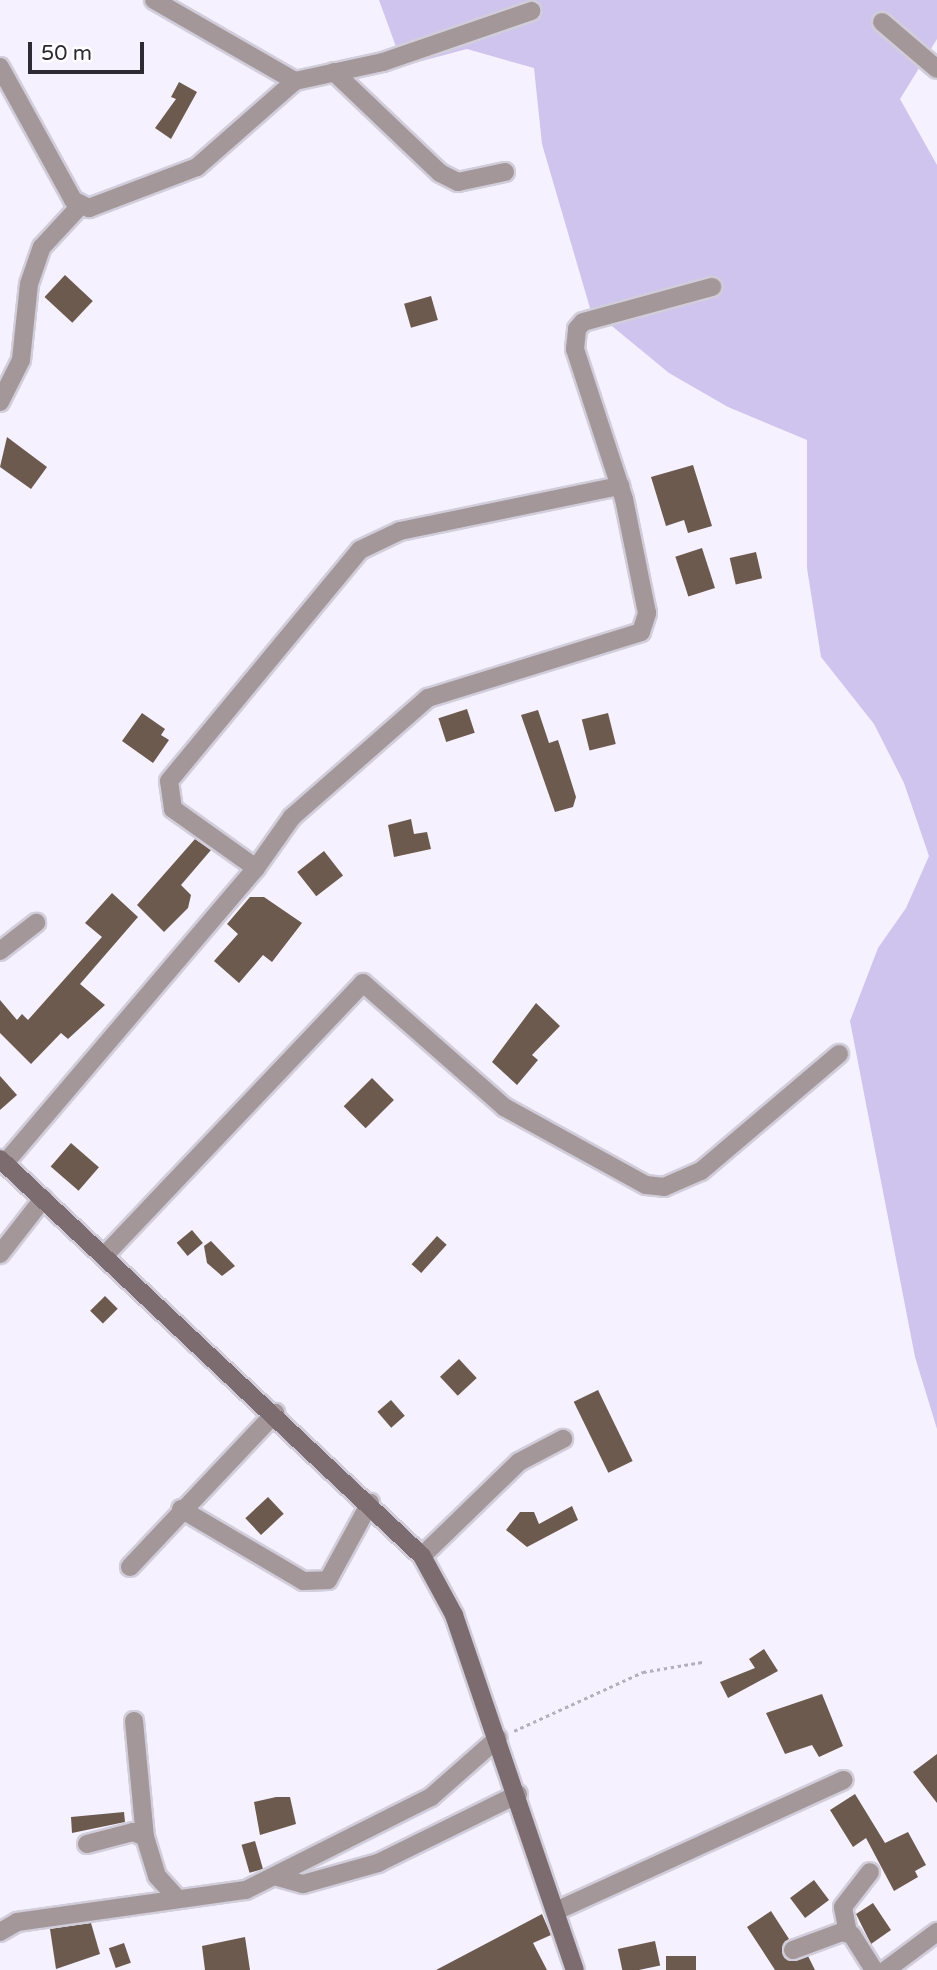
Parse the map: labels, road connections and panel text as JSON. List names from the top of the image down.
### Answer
{
  "scale_bar": "50 m"
}
